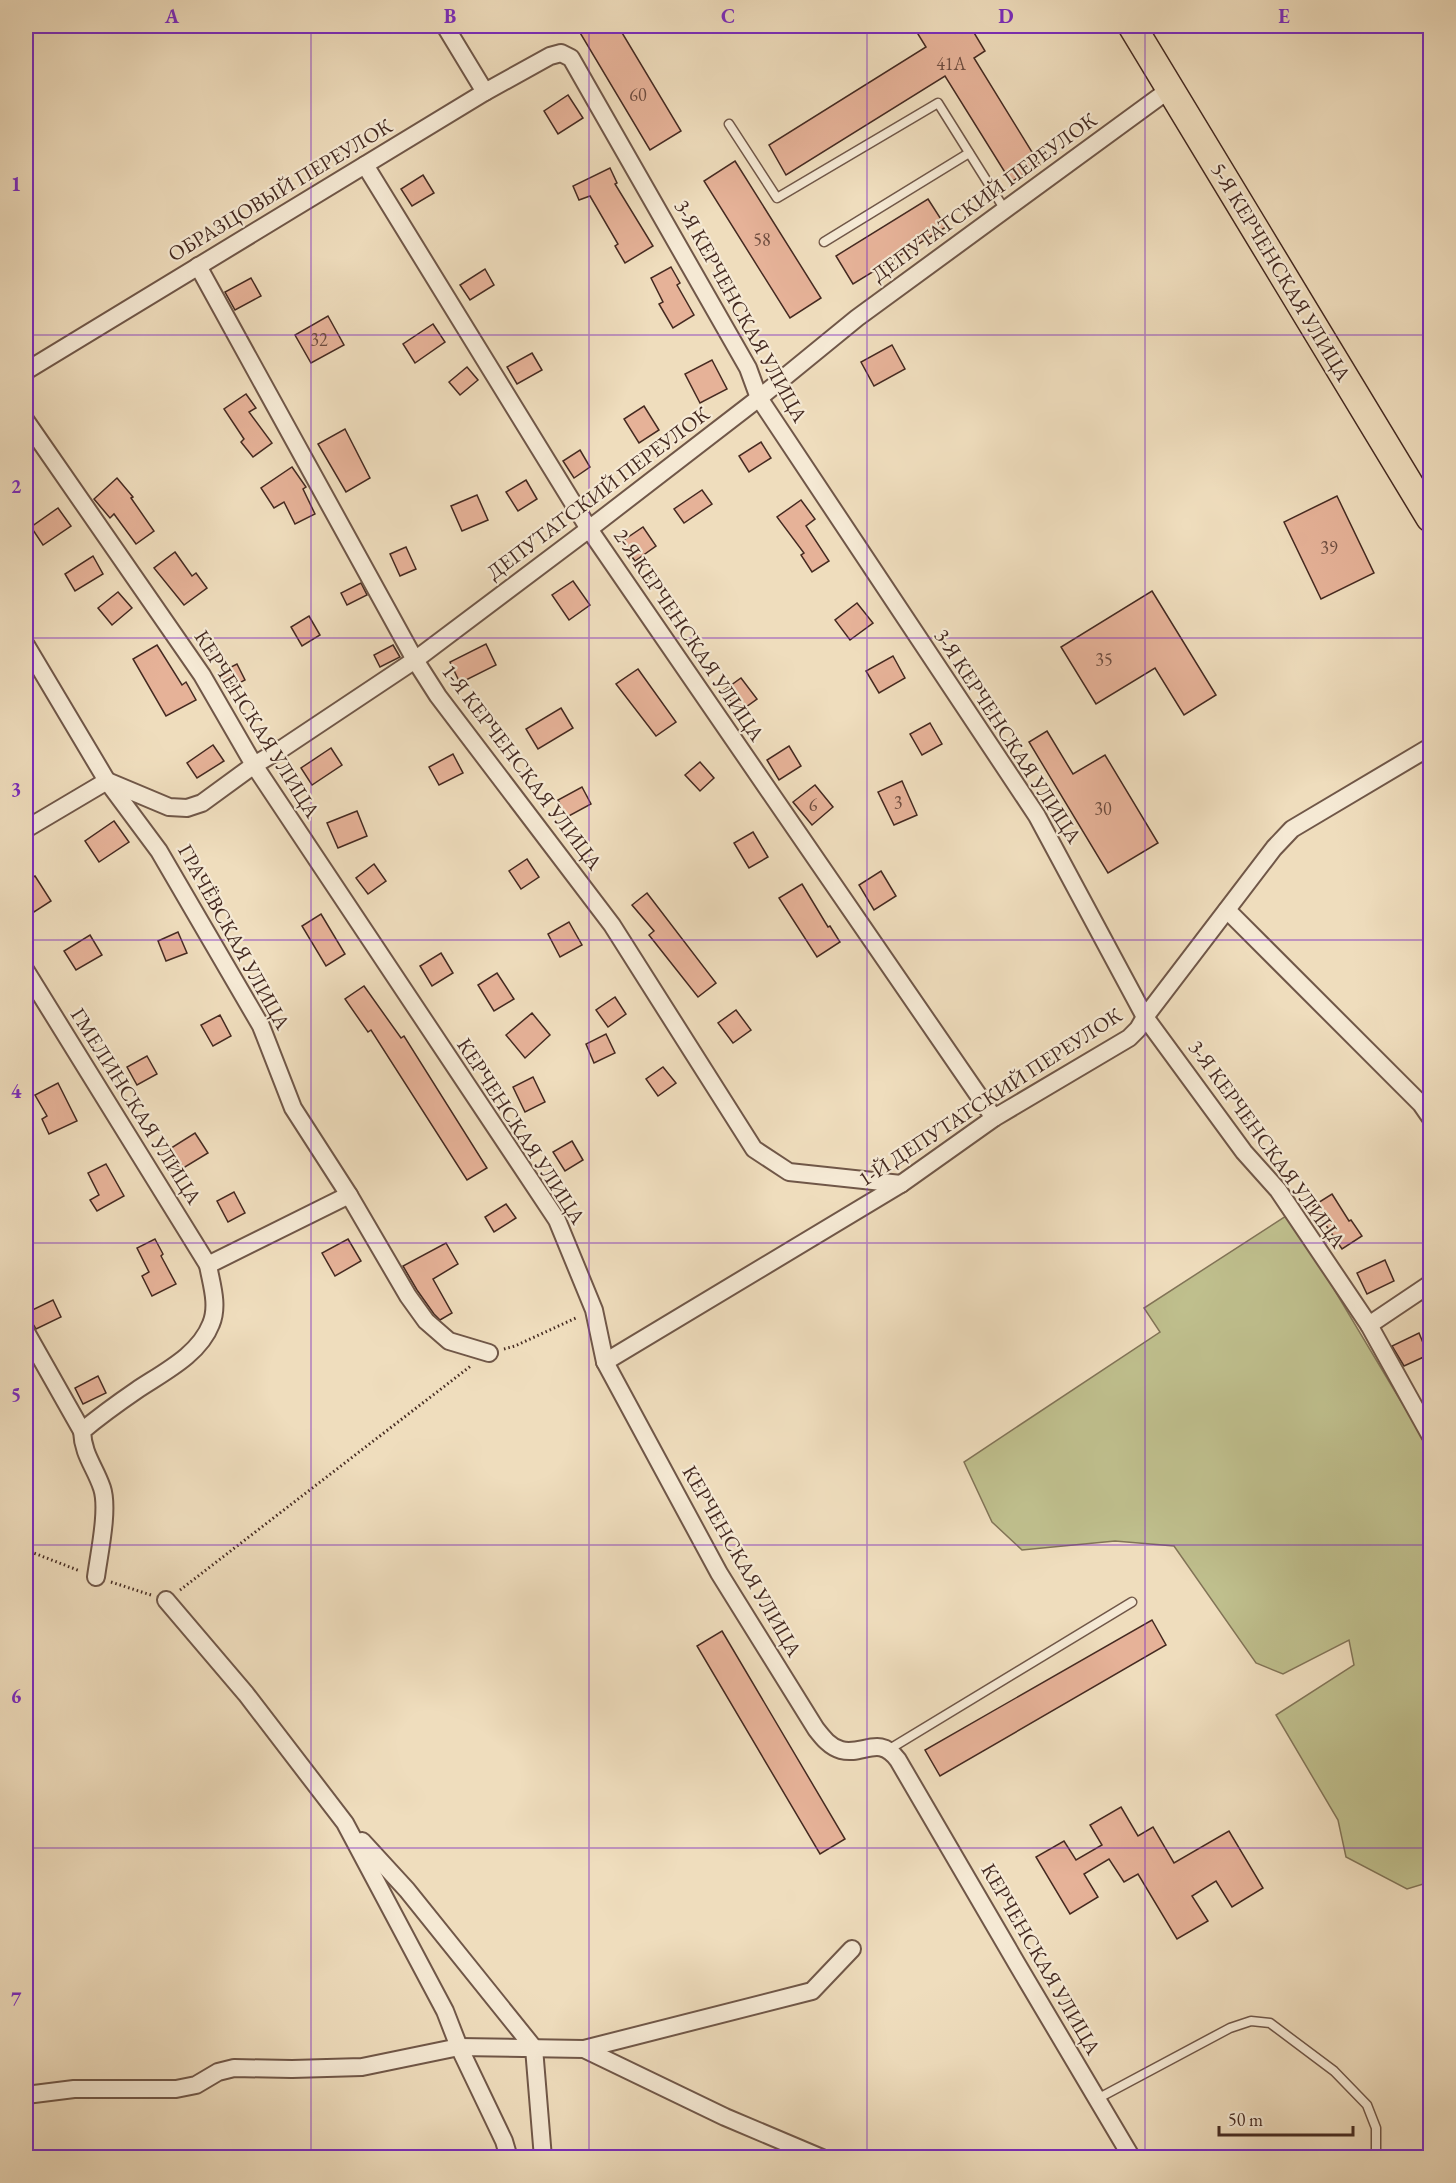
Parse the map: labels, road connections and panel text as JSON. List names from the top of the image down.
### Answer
{
  "streets": {
    "main road": ["5-Я КЕРЧЕНСКАЯ УЛИЦА"],
    "street": [
      "ОБРАЗЦОВЫЙ ПЕРЕУЛОК",
      "ДЕПУТАТСКИЙ ПЕРЕУЛОК",
      "3-Я КЕРЧЕНСКАЯ УЛИЦА",
      "2-Я КЕРЧЕНСКАЯ УЛИЦА",
      "КЕРЧЕНСКАЯ УЛИЦА",
      "1-Я КЕРЧЕНСКАЯ УЛИЦА",
      "ГРАЧЁВСКАЯ УЛИЦА",
      "1-Й ДЕПУТАТСКИЙ ПЕРЕУЛОК",
      "ГМЕЛИНСКАЯ УЛИЦА"
    ]
  },
  "crossings": [
    ["ОБРАЗЦОВЫЙ ПЕРЕУЛОК", "3-Я КЕРЧЕНСКАЯ УЛИЦА"],
    ["ОБРАЗЦОВЫЙ ПЕРЕУЛОК", "2-Я КЕРЧЕНСКАЯ УЛИЦА"],
    ["ОБРАЗЦОВЫЙ ПЕРЕУЛОК", "1-Я КЕРЧЕНСКАЯ УЛИЦА"],
    ["ДЕПУТАТСКИЙ ПЕРЕУЛОК", "5-Я КЕРЧЕНСКАЯ УЛИЦА"],
    ["ДЕПУТАТСКИЙ ПЕРЕУЛОК", "3-Я КЕРЧЕНСКАЯ УЛИЦА"],
    ["ДЕПУТАТСКИЙ ПЕРЕУЛОК", "2-Я КЕРЧЕНСКАЯ УЛИЦА"],
    ["ДЕПУТАТСКИЙ ПЕРЕУЛОК", "КЕРЧЕНСКАЯ УЛИЦА"],
    ["ДЕПУТАТСКИЙ ПЕРЕУЛОК", "1-Я КЕРЧЕНСКАЯ УЛИЦА"],
    ["ДЕПУТАТСКИЙ ПЕРЕУЛОК", "ГРАЧЁВСКАЯ УЛИЦА"],
    ["3-Я КЕРЧЕНСКАЯ УЛИЦА", "1-Й ДЕПУТАТСКИЙ ПЕРЕУЛОК"],
    ["2-Я КЕРЧЕНСКАЯ УЛИЦА", "1-Й ДЕПУТАТСКИЙ ПЕРЕУЛОК"],
    ["КЕРЧЕНСКАЯ УЛИЦА", "1-Й ДЕПУТАТСКИЙ ПЕРЕУЛОК"],
    ["1-Я КЕРЧЕНСКАЯ УЛИЦА", "1-Й ДЕПУТАТСКИЙ ПЕРЕУЛОК"]
  ],
  "house_numbers": [
    "41А",
    "60",
    "58",
    "32",
    "39",
    "35",
    "3",
    "6",
    "30"
  ],
  "scale_bar": "50 m",
  "grid": {
    "columns": [
      "A",
      "B",
      "C",
      "D",
      "E"
    ],
    "rows": [
      "1",
      "2",
      "3",
      "4",
      "5",
      "6",
      "7"
    ]
  }
}
